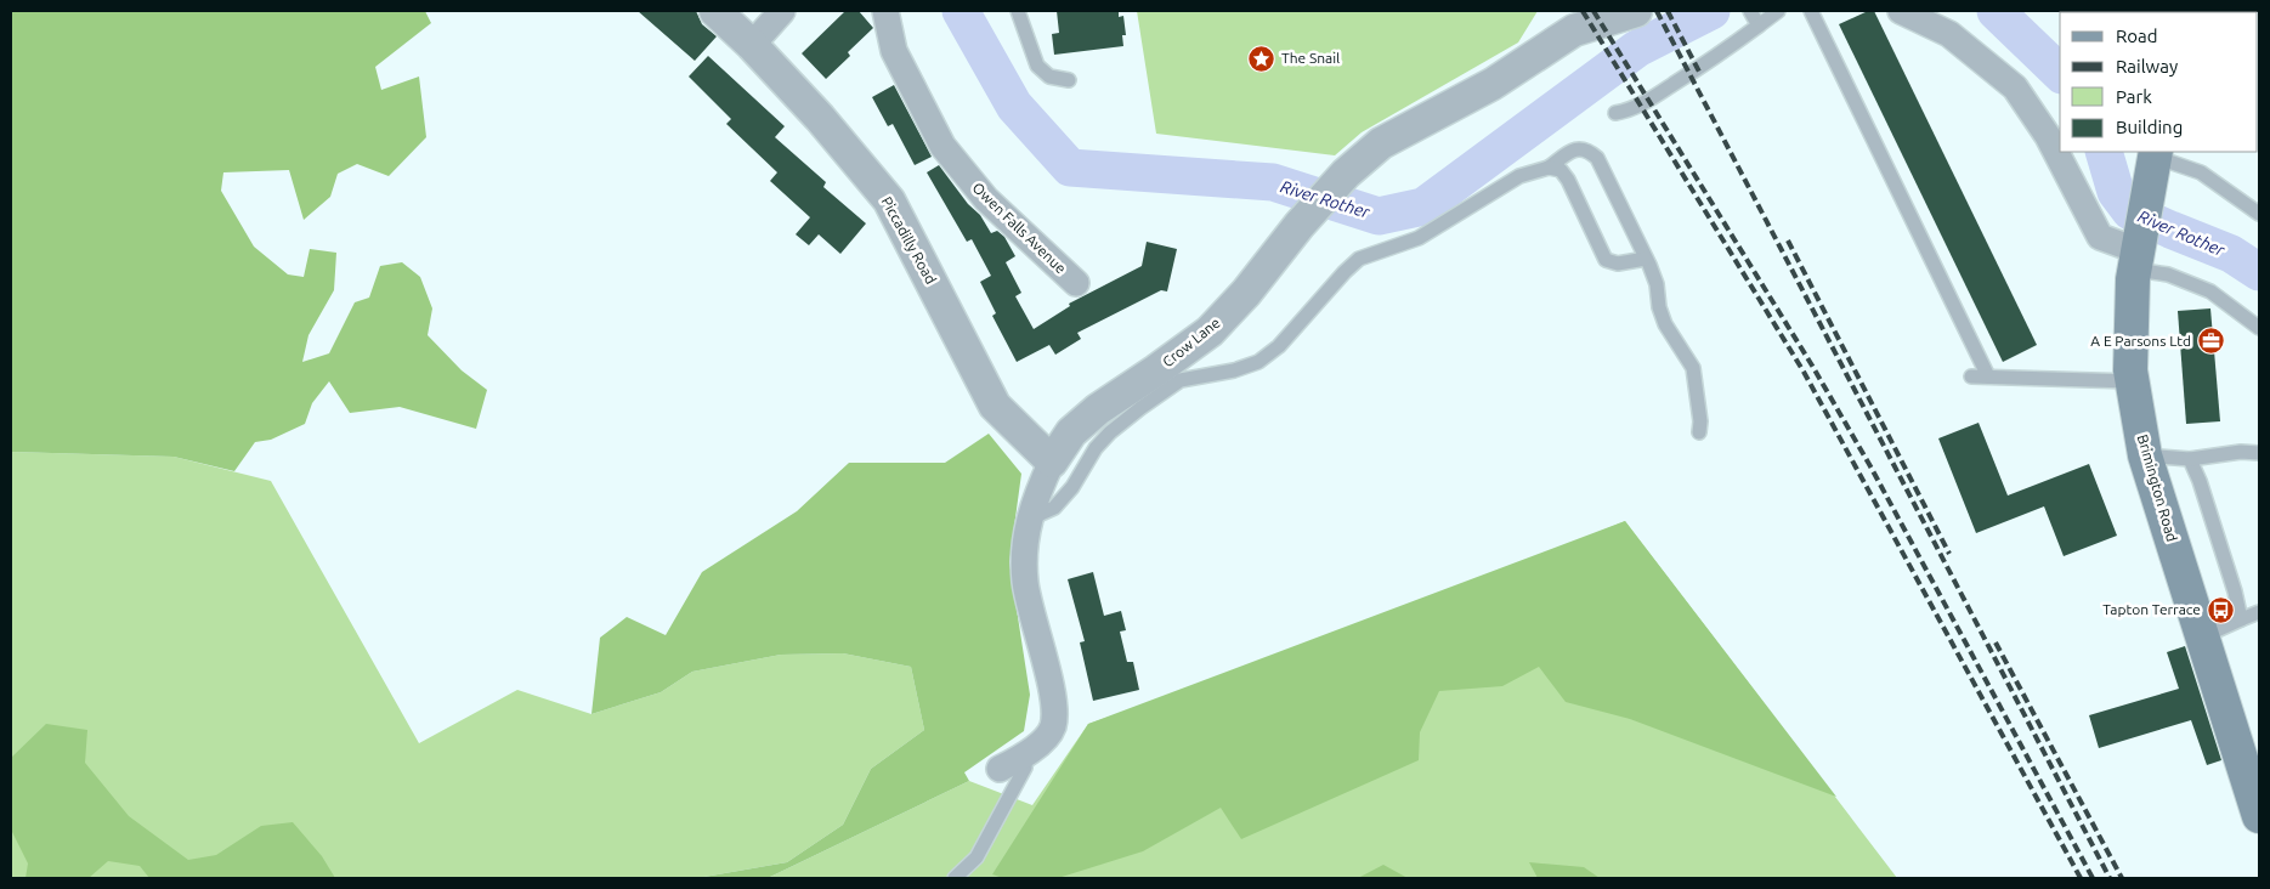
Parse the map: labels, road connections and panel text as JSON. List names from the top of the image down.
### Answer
{
  "streets": {
    "main road": ["Brimington Road"],
    "street": ["Owen Falls Avenue", "Piccadilly Road", "Crow Lane"]
  },
  "crossings": [
    ["Piccadilly Road", "Crow Lane"]
  ],
  "water": ["River Rother"],
  "places": {
    "place": ["The Snail"],
    "office": ["A E Parsons Ltd"],
    "bus stop": ["Tapton Terrace"]
  },
  "legend": [
    "Road",
    "Railway",
    "Park",
    "Building"
  ]
}
